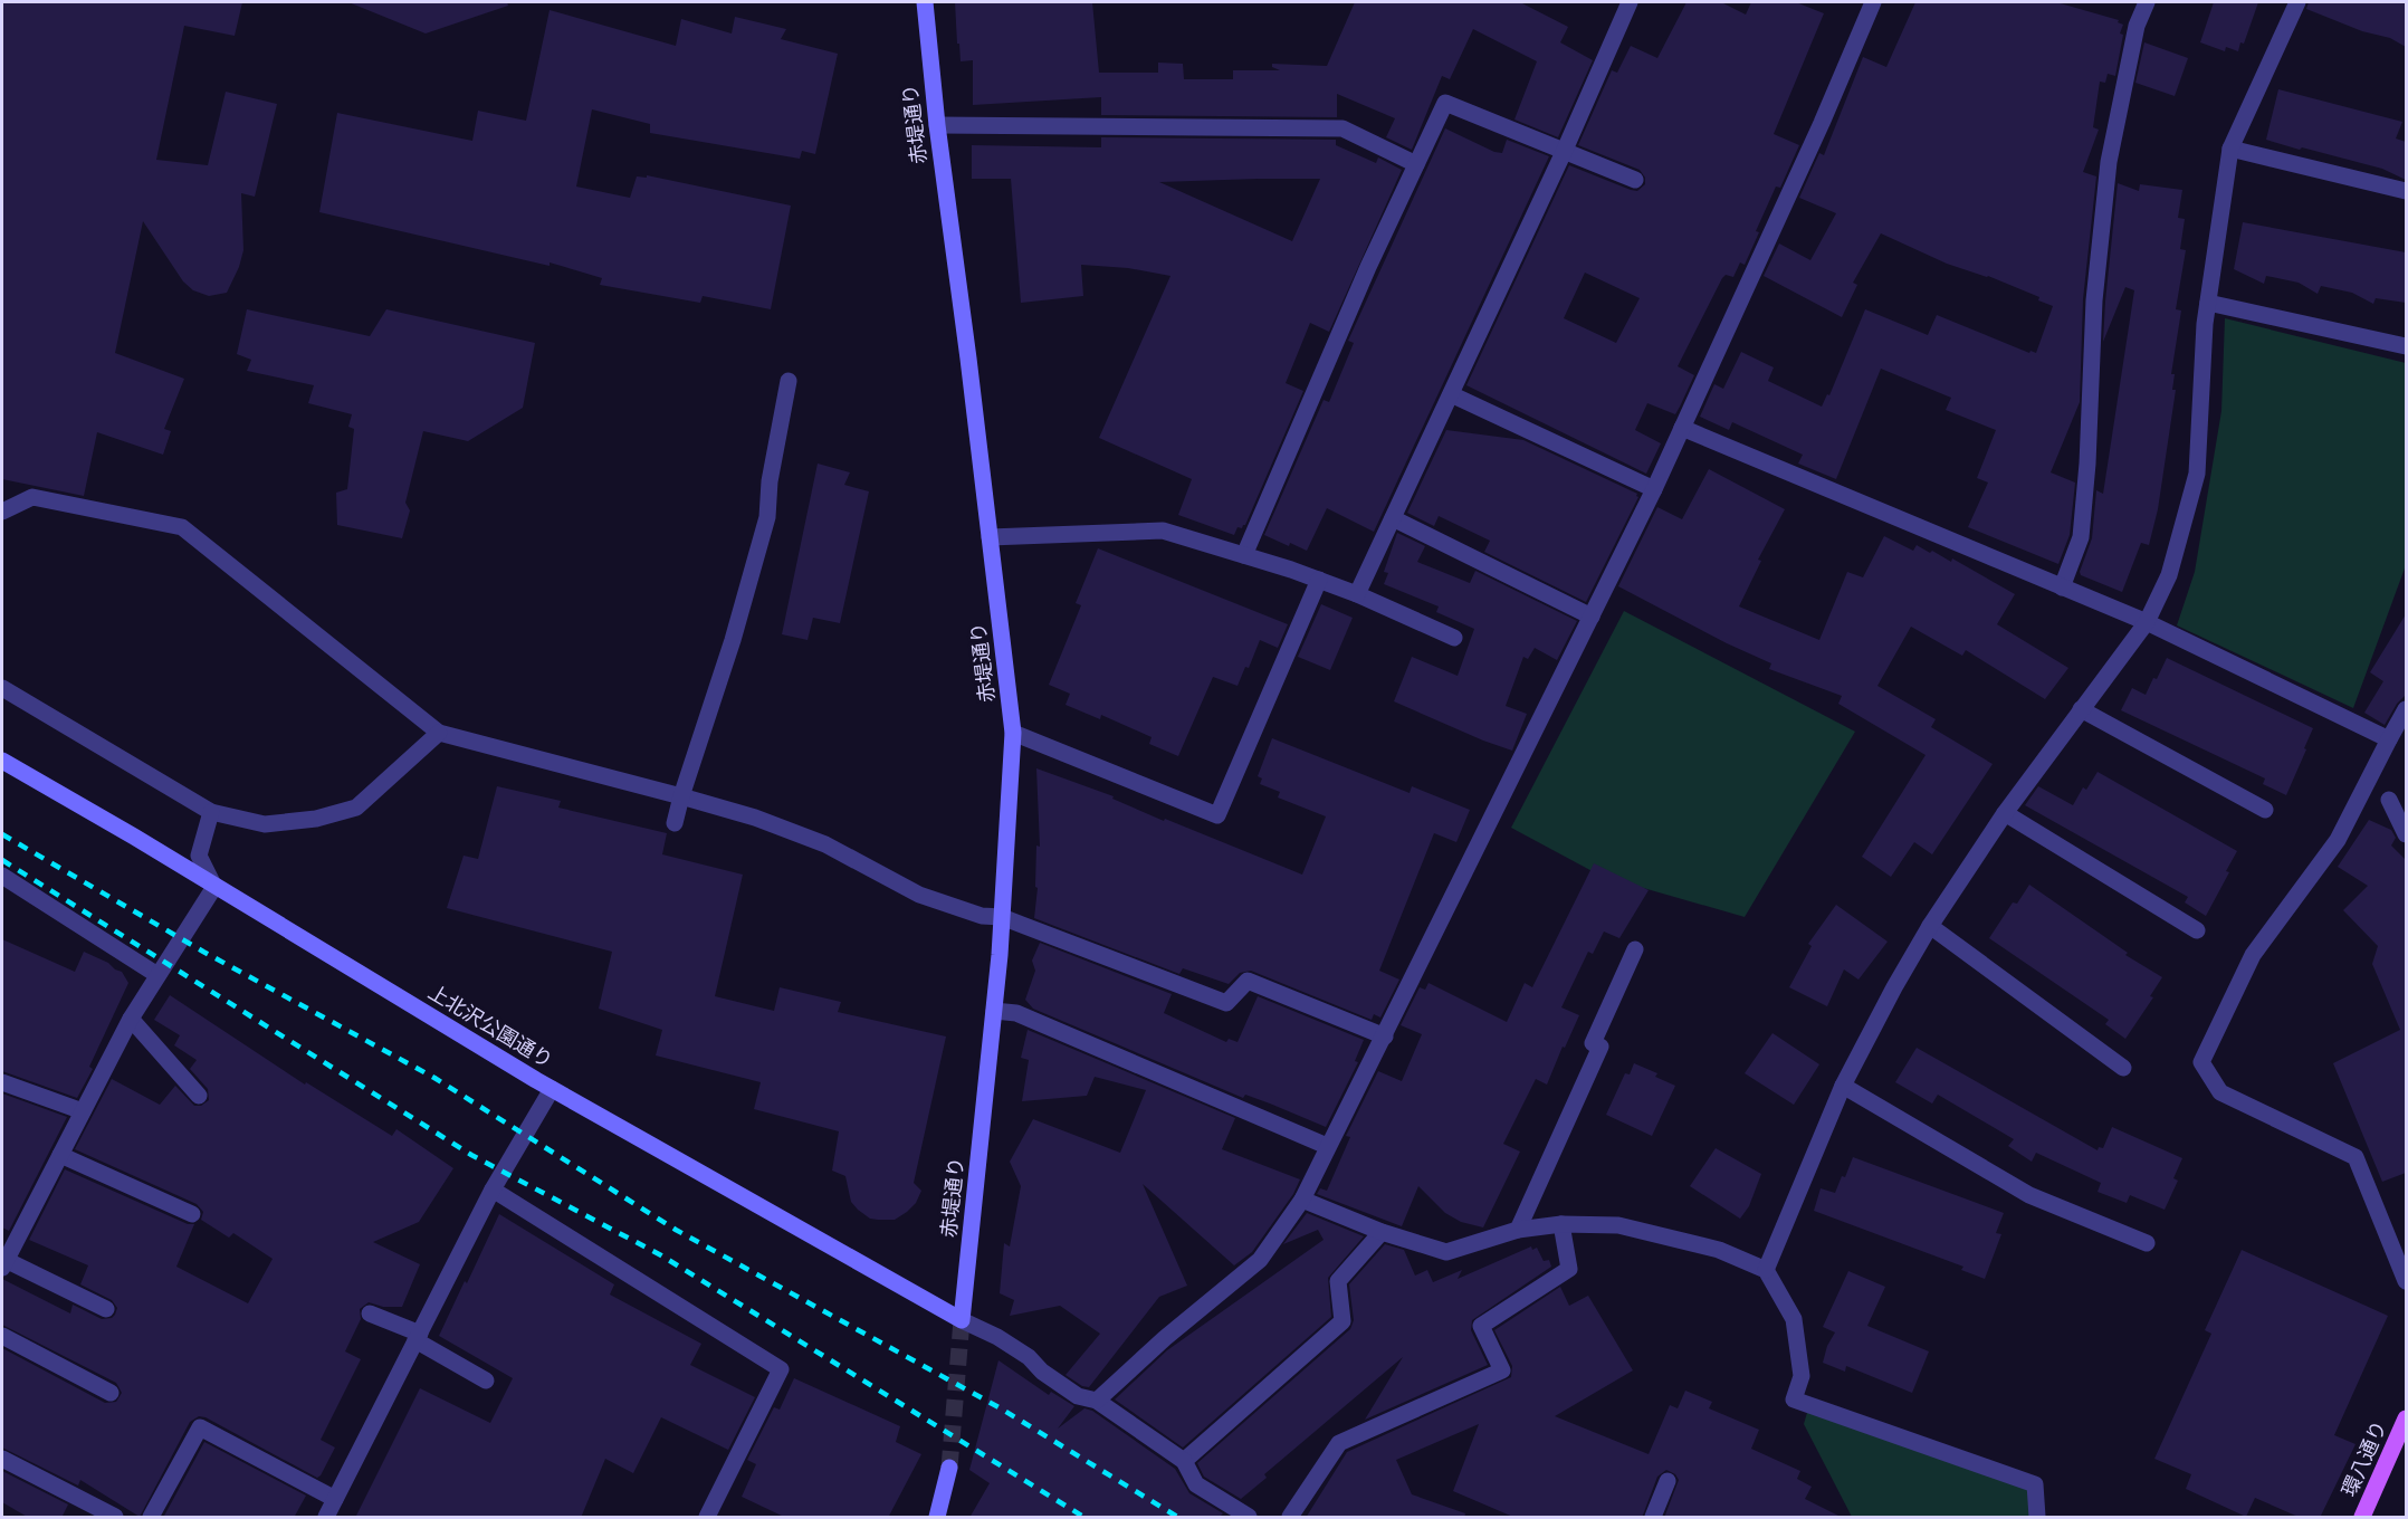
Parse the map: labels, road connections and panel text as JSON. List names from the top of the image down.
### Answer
{
  "streets": {
    "main road": ["環八通り"],
    "street": ["赤堤通り", "上北沢公園通り"]
  },
  "crossings": [
    ["赤堤通り", "上北沢公園通り"]
  ]
}
